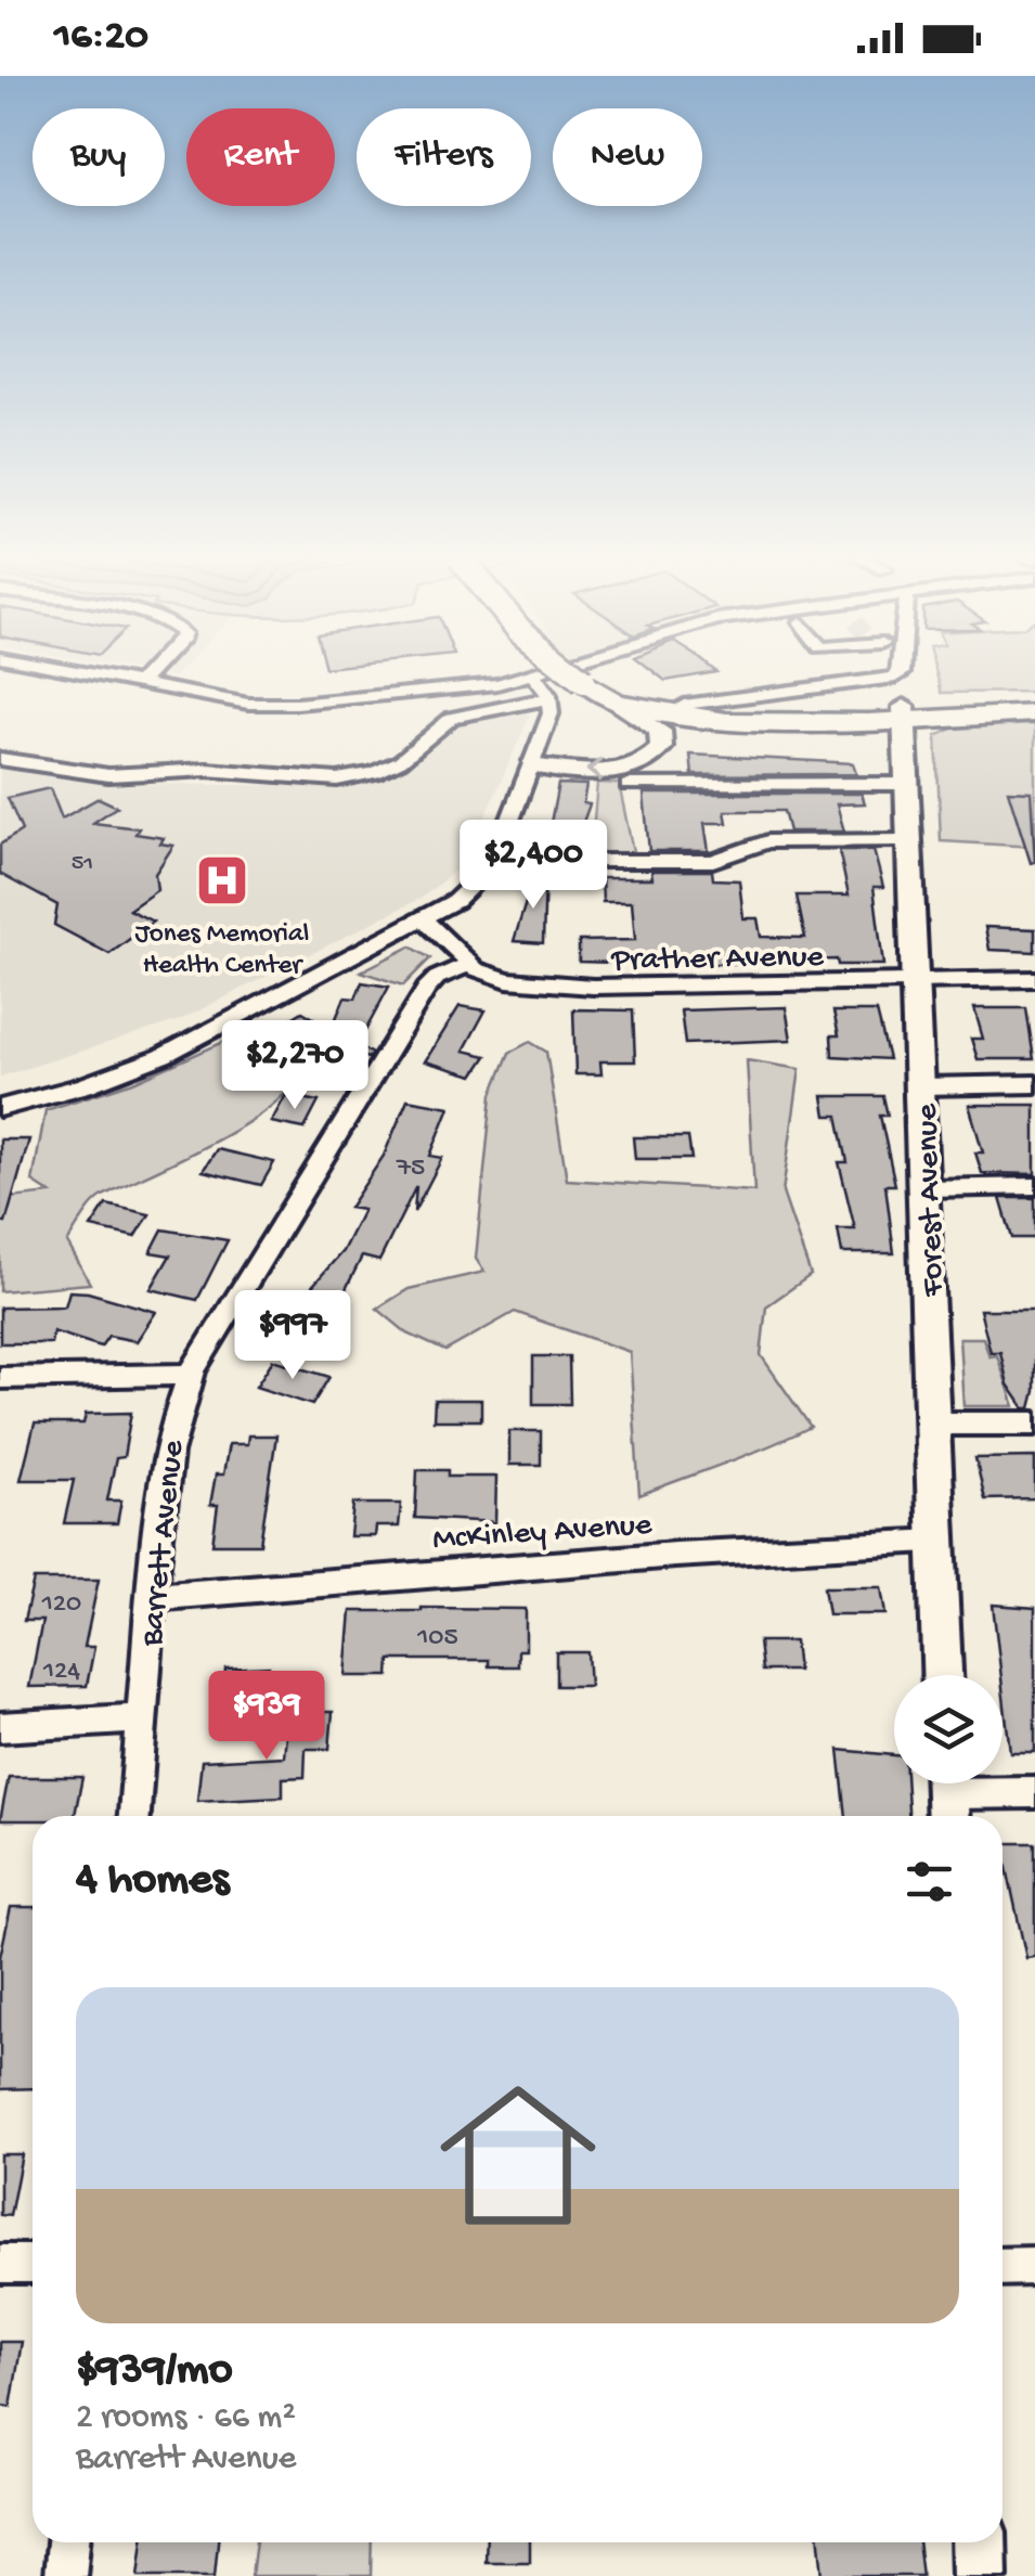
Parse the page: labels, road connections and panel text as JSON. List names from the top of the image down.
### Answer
{
  "streets": {
    "main road": ["Forest Avenue"],
    "street": ["Prather Avenue", "McKinley Avenue", "Barrett Avenue"]
  },
  "crossings": [
    ["Prather Avenue", "Forest Avenue"],
    ["Prather Avenue", "Barrett Avenue"],
    ["Forest Avenue", "McKinley Avenue"],
    ["McKinley Avenue", "Barrett Avenue"]
  ],
  "places": {
    "hospital": ["Jones Memorial Health Center"]
  },
  "house_numbers": [
    "51",
    "75",
    "120",
    "105",
    "124"
  ],
  "page": {
    "status": "16:20",
    "chip": [
      "Buy",
      "Rent",
      "Filters",
      "New"
    ],
    "price": [
      "$2,400",
      "$2,270",
      "$997",
      "$939"
    ],
    "heading": "4 homes",
    "list": [
      {
        "name": "$939/mo",
        "note": "2 rooms · 66 m² · Barrett Avenue"
      }
    ]
  }
}
